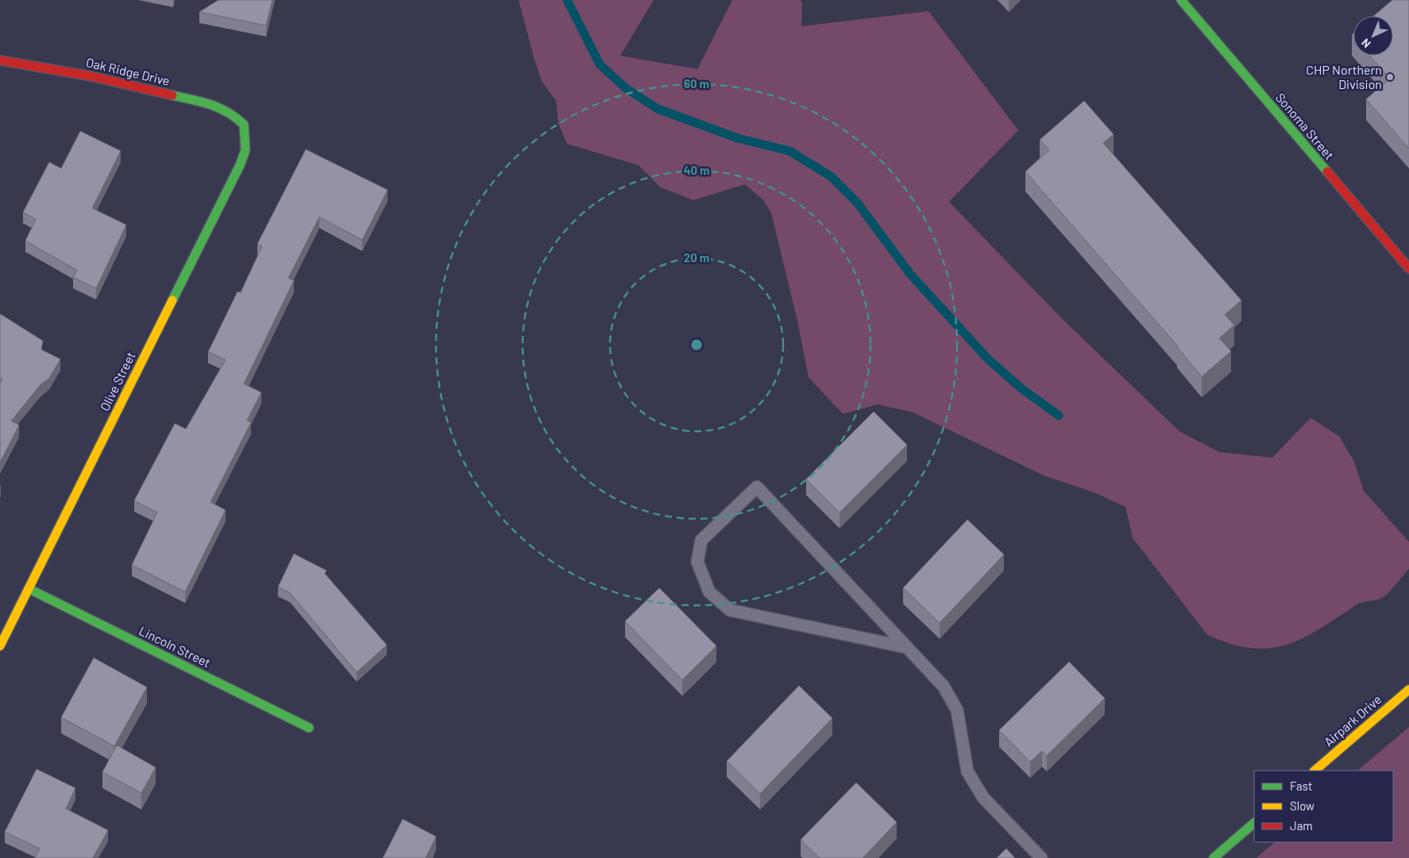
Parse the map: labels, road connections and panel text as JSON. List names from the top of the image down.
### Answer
{
  "streets": {
    "street": [
      "Oak Ridge Drive",
      "Sonoma Street",
      "Olive Street",
      "Lincoln Street",
      "Airpark Drive"
    ]
  },
  "crossings": [
    ["Oak Ridge Drive", "Olive Street"],
    ["Olive Street", "Lincoln Street"]
  ],
  "places": ["CHP Northern Division"],
  "legend": ["Fast", "Slow", "Jam"],
  "north": "bottom left",
  "rings": ["60 m", "40 m", "20 m"]
}
